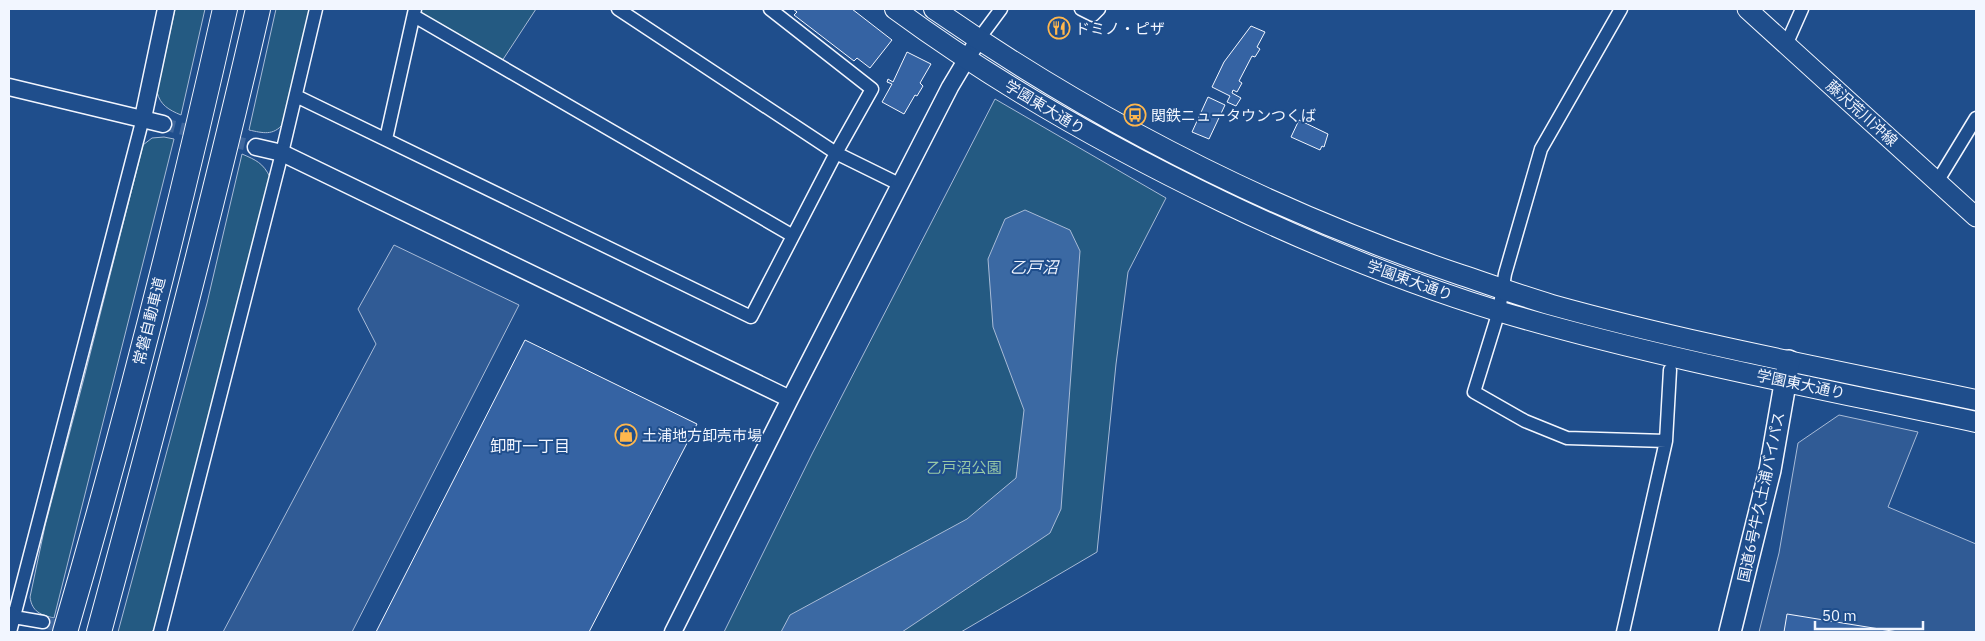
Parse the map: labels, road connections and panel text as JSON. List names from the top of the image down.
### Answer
{
  "streets": {
    "highway": ["常磐自動車道", "国道6号牛久土浦バイパス"],
    "main road": ["学園東大通り", "藤沢荒川沖線"]
  },
  "crossings": [
    ["学園東大通り", "国道6号牛久土浦バイパス"]
  ],
  "districts": ["卸町一丁目"],
  "water": ["乙戸沼"],
  "parks": ["乙戸沼公園"],
  "places": {
    "restaurant": ["ドミノ・ピザ"],
    "bus stop": ["関鉄ニュータウンつくば"],
    "shop": ["土浦地方卸売市場"]
  },
  "scale_bar": "50 m"
}
